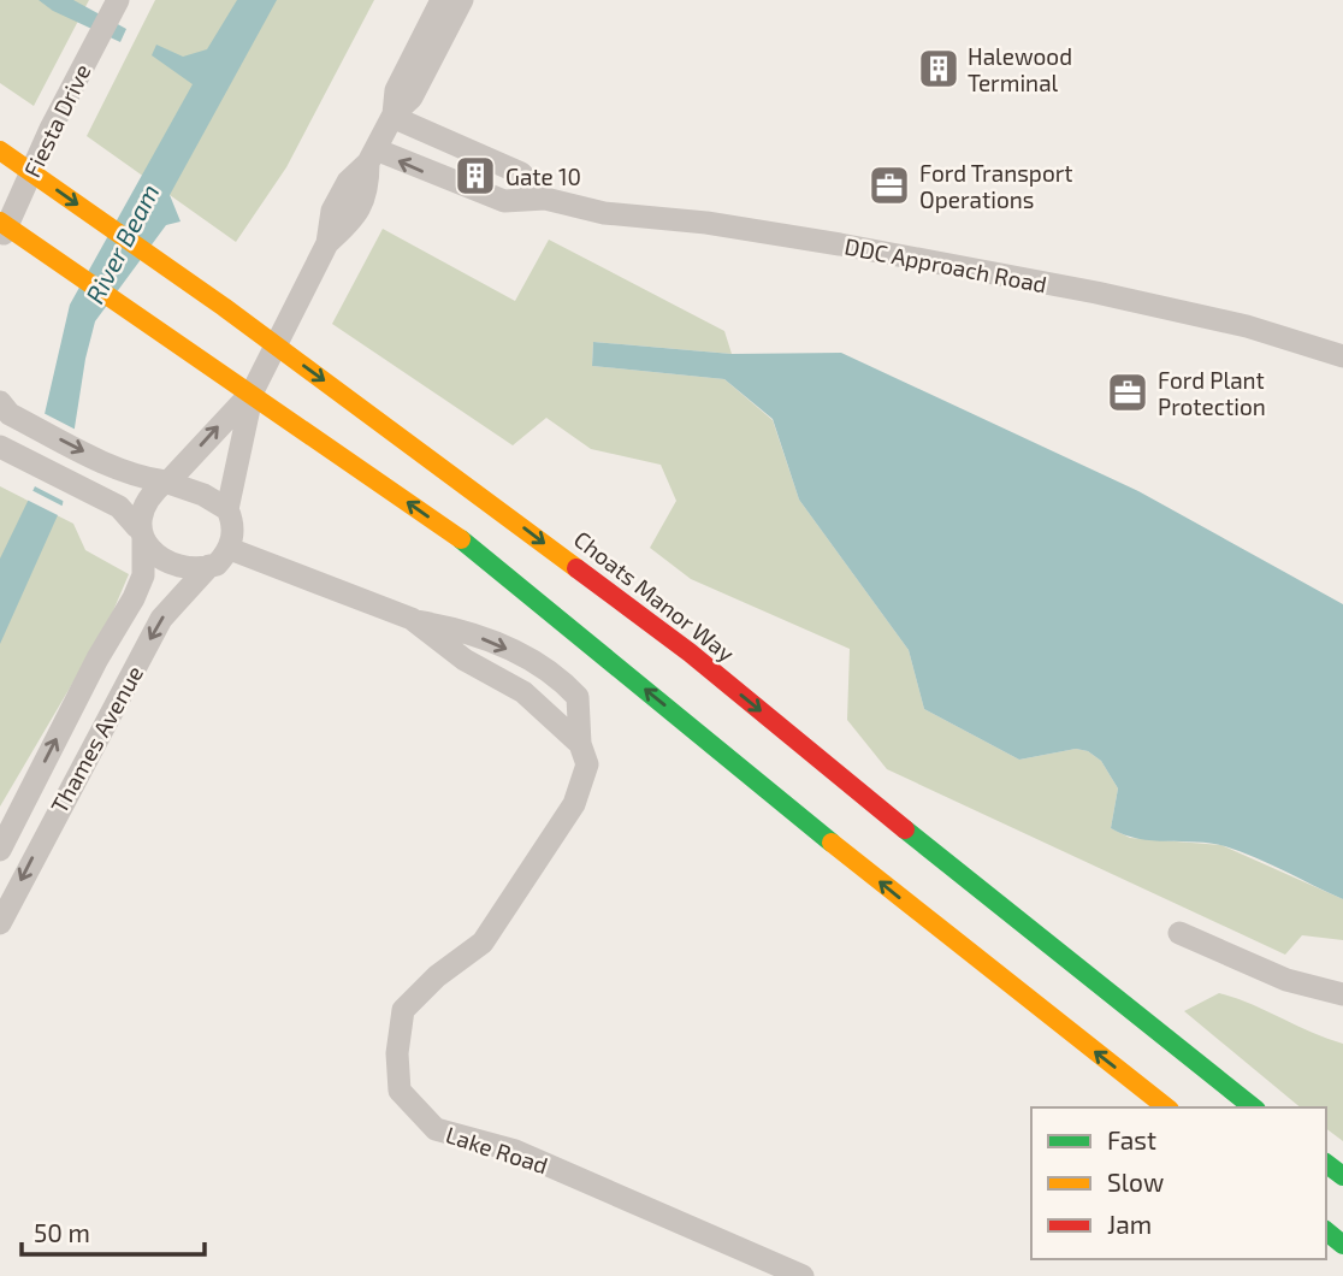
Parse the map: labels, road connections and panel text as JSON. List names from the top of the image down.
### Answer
{
  "streets": {
    "highway": ["Choats Manor Way"],
    "street": [
      "Fiesta Drive",
      "DDC Approach Road",
      "Thames Avenue",
      "Lake Road"
    ]
  },
  "water": ["River Beam"],
  "places": {
    "building": ["Halewood Terminal", "Gate 10"],
    "office": ["Ford Transport Operations", "Ford Plant Protection"]
  },
  "legend": ["Fast", "Slow", "Jam"],
  "scale_bar": "50 m"
}
